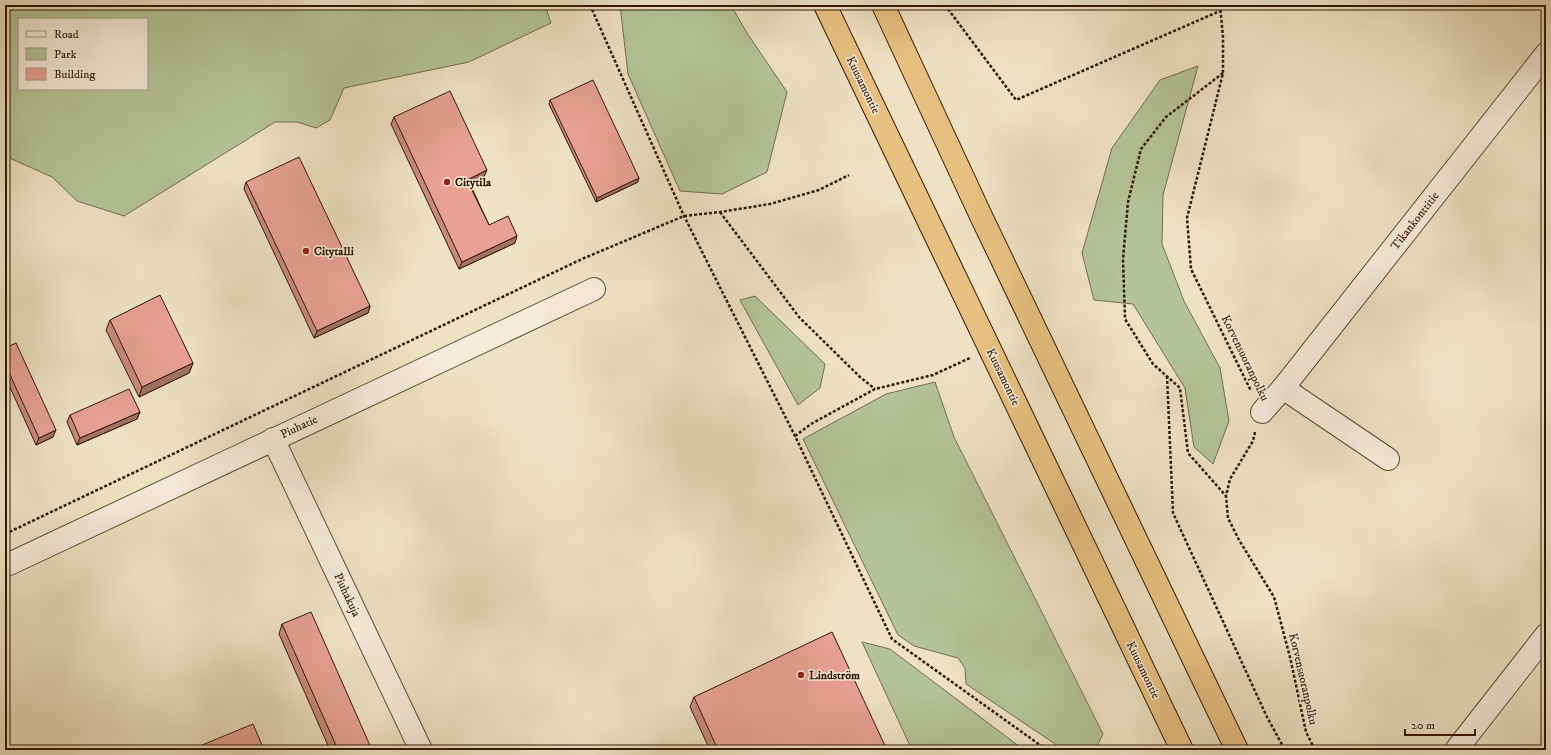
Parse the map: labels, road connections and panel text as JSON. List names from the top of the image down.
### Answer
{
  "streets": {
    "highway": ["Kuusamontie"],
    "street": ["Tikankonttitie", "Piuhatie", "Piuhakuja"],
    "path": ["Korvensuoranpolku"]
  },
  "crossings": [
    ["Tikankonttitie", "Korvensuoranpolku"],
    ["Piuhatie", "Piuhakuja"]
  ],
  "places": ["Citytila", "Citytalli", "Lindström"],
  "legend": ["Road", "Park", "Building"],
  "scale_bar": "20 m"
}
